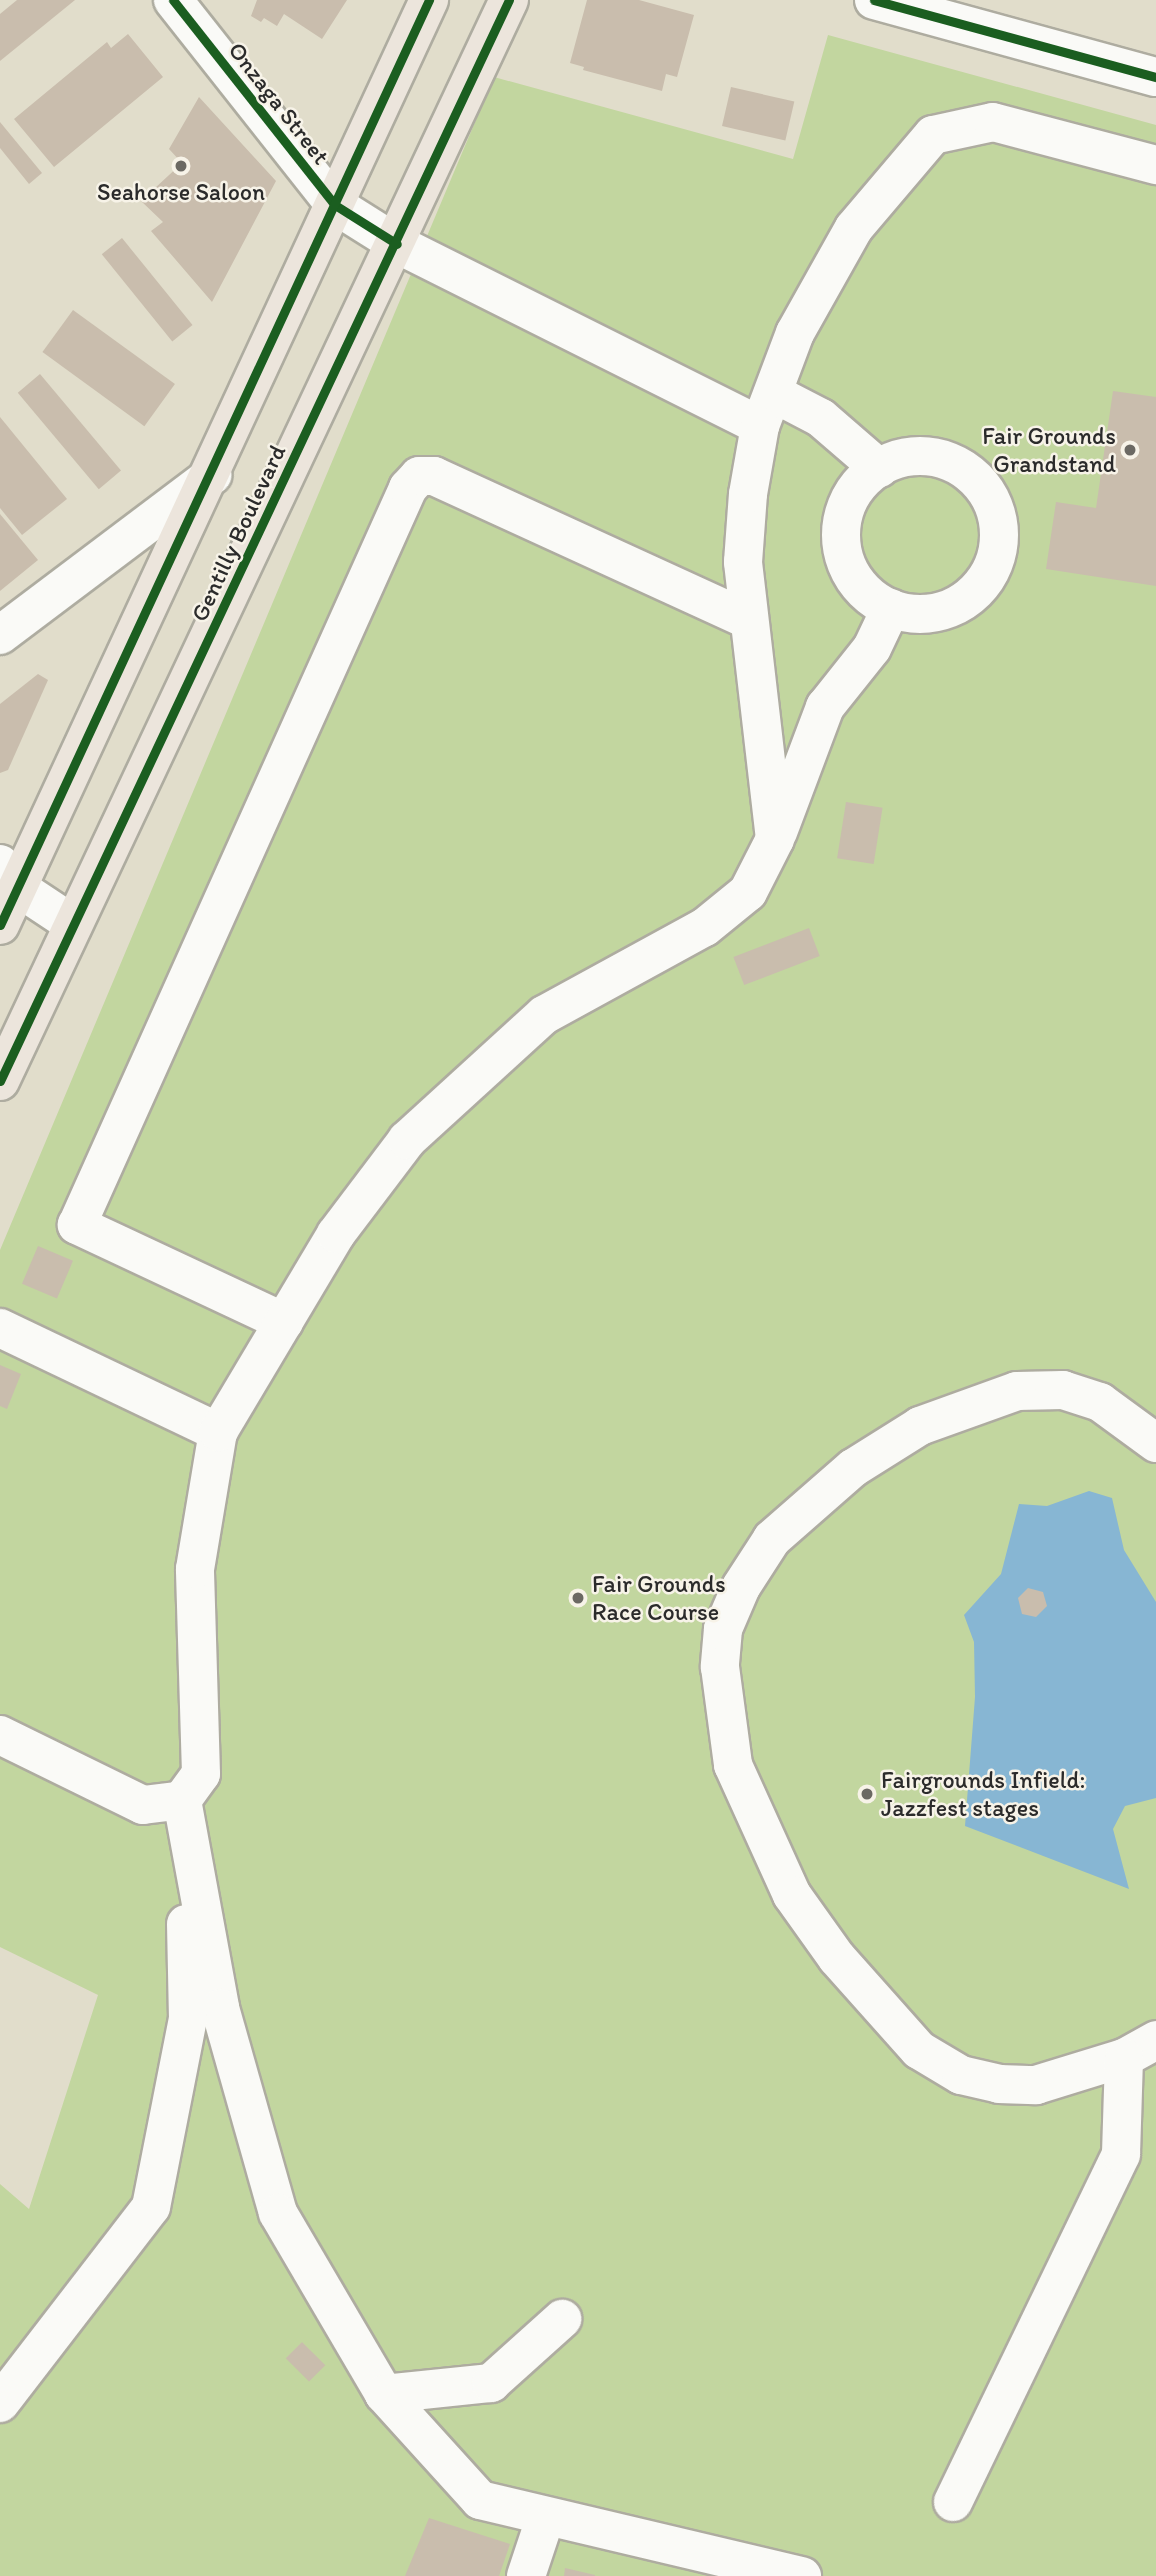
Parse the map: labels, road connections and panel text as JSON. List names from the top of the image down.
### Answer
{
  "streets": {
    "main road": ["Gentilly Boulevard"],
    "street": ["Onzaga Street"]
  },
  "crossings": [
    ["Onzaga Street", "Gentilly Boulevard"]
  ],
  "places": [
    "Seahorse Saloon",
    "Fair Grounds Grandstand",
    "Fair Grounds Race Course",
    "Fairgrounds Infield: Jazzfest stages"
  ]
}
